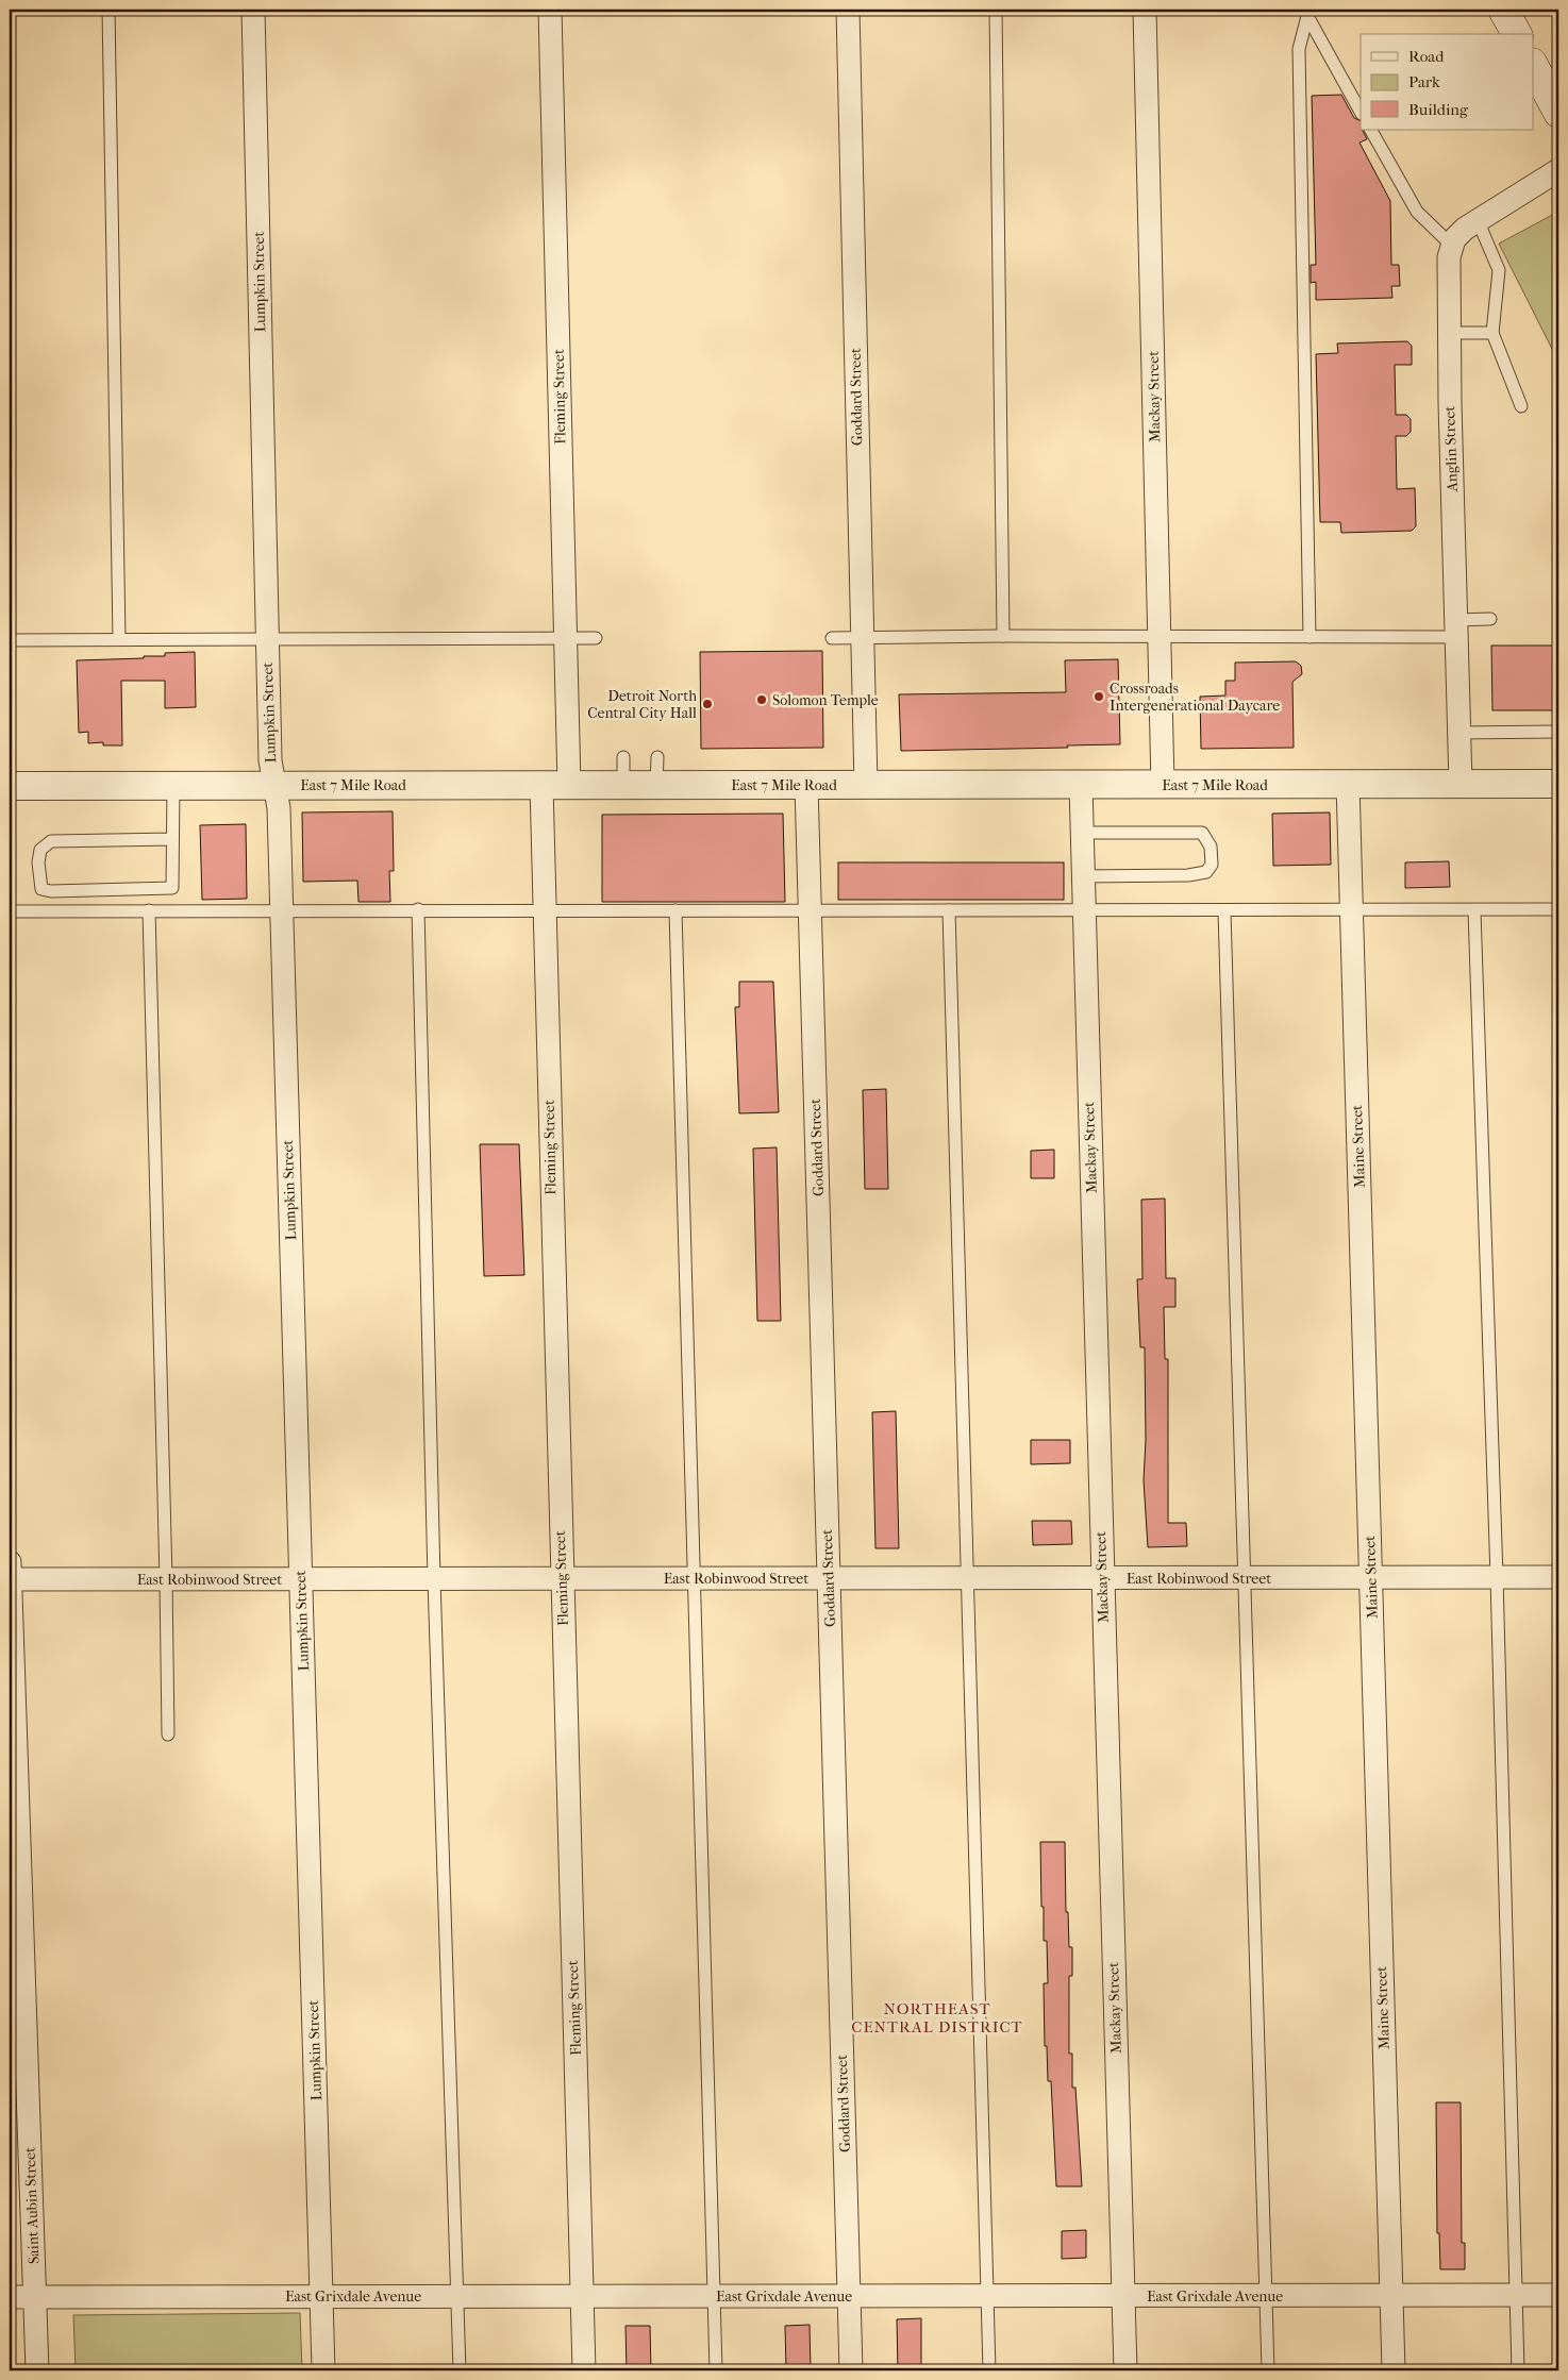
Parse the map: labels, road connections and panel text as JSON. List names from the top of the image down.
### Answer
{
  "streets": {
    "street": [
      "Lumpkin Street",
      "Fleming Street",
      "Goddard Street",
      "Mackay Street",
      "Anglin Street",
      "East 7 Mile Road",
      "Maine Street",
      "East Robinwood Street",
      "Saint Aubin Street",
      "East Grixdale Avenue"
    ]
  },
  "crossings": [
    ["Lumpkin Street", "East 7 Mile Road"],
    ["Lumpkin Street", "East Robinwood Street"],
    ["Lumpkin Street", "East Grixdale Avenue"],
    ["Fleming Street", "East 7 Mile Road"],
    ["Fleming Street", "East Robinwood Street"],
    ["Fleming Street", "East Grixdale Avenue"],
    ["Goddard Street", "East 7 Mile Road"],
    ["Goddard Street", "East Robinwood Street"],
    ["Goddard Street", "East Grixdale Avenue"],
    ["Mackay Street", "East 7 Mile Road"],
    ["Mackay Street", "East Robinwood Street"],
    ["Mackay Street", "East Grixdale Avenue"],
    ["Anglin Street", "East 7 Mile Road"],
    ["East 7 Mile Road", "Maine Street"],
    ["Maine Street", "East Robinwood Street"],
    ["Maine Street", "East Grixdale Avenue"],
    ["East Robinwood Street", "Saint Aubin Street"],
    ["Saint Aubin Street", "East Grixdale Avenue"]
  ],
  "districts": ["NORTHEAST CENTRAL DISTRICT"],
  "places": ["Crossroads Intergenerational Daycare", "Solomon Temple", "Detroit North Central City Hall"],
  "legend": ["Road", "Park", "Building"]
}
